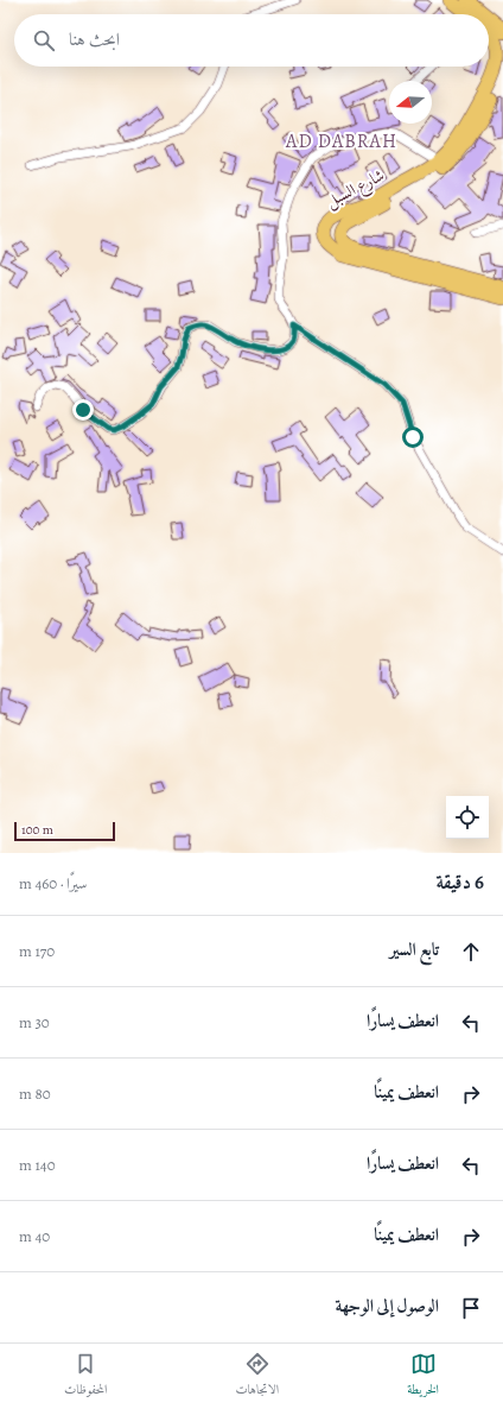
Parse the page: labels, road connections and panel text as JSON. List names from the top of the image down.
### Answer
{
  "streets": {
    "main road": ["شارع السبل"]
  },
  "districts": ["AD DABRAH"],
  "scale_bar": "100 m",
  "north": "left",
  "page": {
    "search": "ابحث هنا",
    "scale": "100 m",
    "heading": ["6 دقيقة", "سيرًا · 460 m"],
    "list": [
      ["تابع السير", "170 m"],
      ["انعطف يسارًا", "30 m"],
      ["انعطف يمينًا", "80 m"],
      ["انعطف يسارًا", "140 m"],
      ["انعطف يمينًا", "40 m"],
      "الوصول إلى الوجهة"
    ],
    "nav": ["الخريطة", "الاتجاهات", "المحفوظات"]
  }
}
